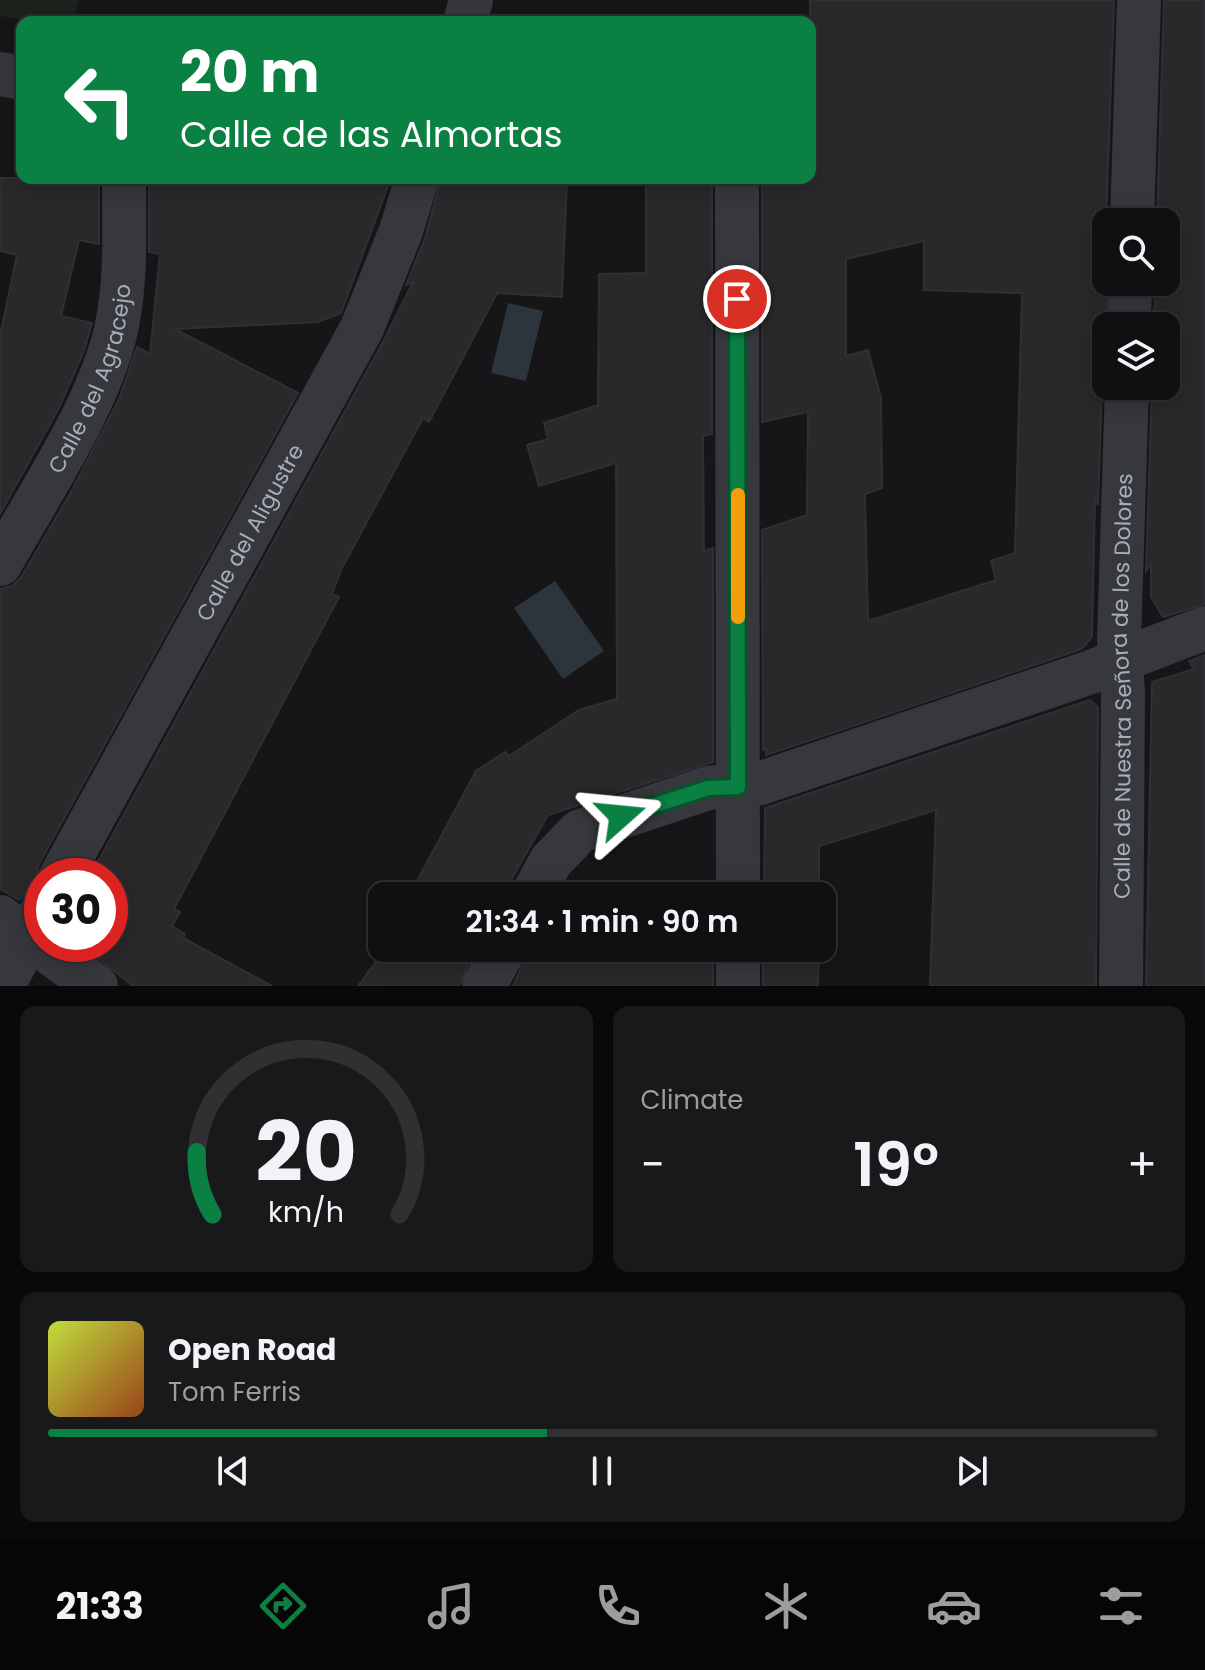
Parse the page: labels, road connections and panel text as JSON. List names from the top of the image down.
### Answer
{
  "streets": {
    "street": ["Calle del Agracejo", "Calle del Aligustre", "Calle de Nuestra Señora de los Dolores"]
  },
  "page": {
    "turn": ["20 m", "Calle de las Almortas"],
    "limit": "30",
    "trip": "21:34 · 1 min · 90 m",
    "tile": "Climate",
    "heat": ["−", "19°", "+"],
    "song": ["Open Road", "Tom Ferris"],
    "tabs": "21:33",
    "gauge": ["20", "km/h"]
  }
}
